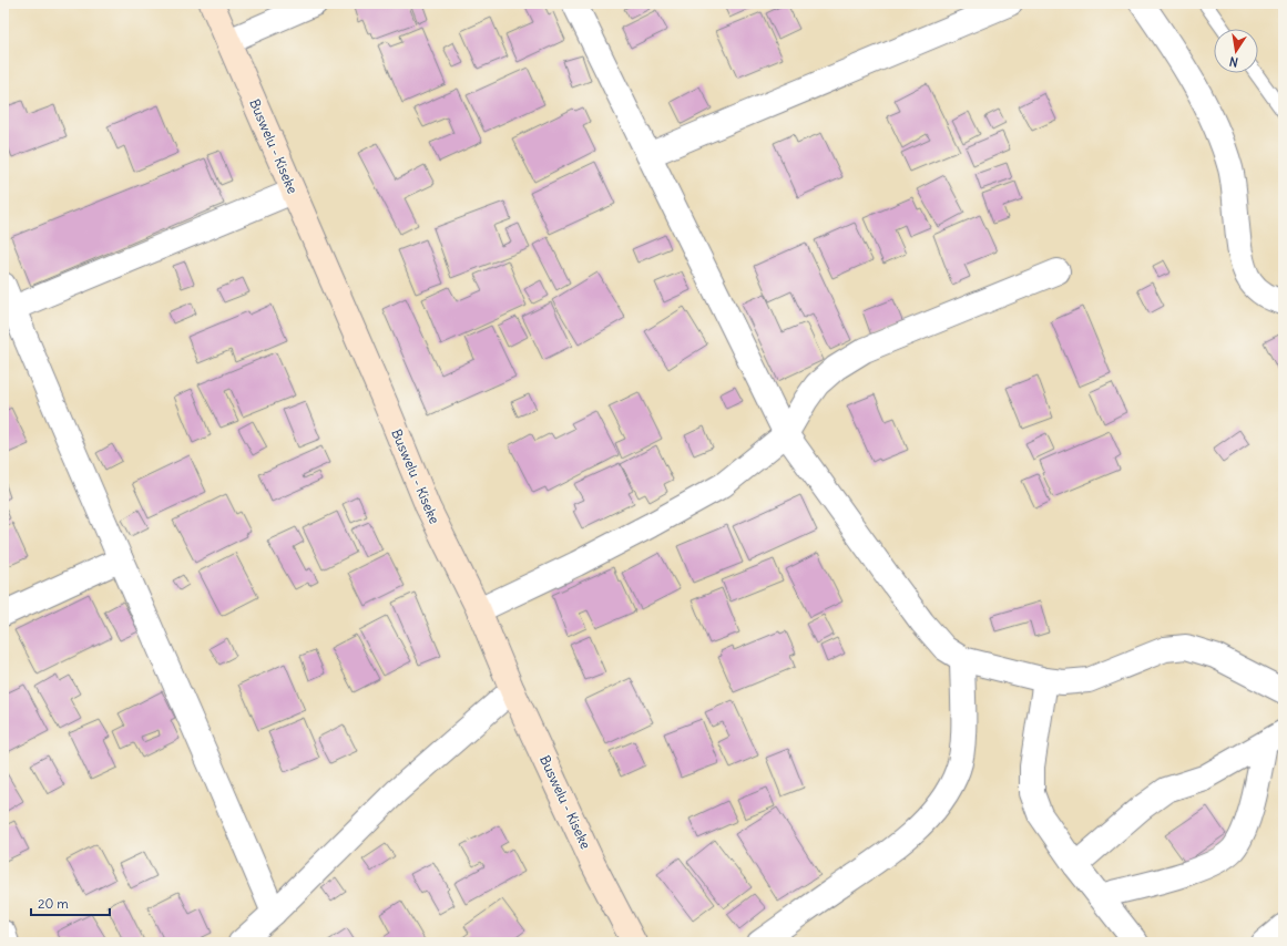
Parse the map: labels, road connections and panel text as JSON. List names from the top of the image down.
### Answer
{
  "streets": {
    "main road": ["Buswelu - Kiseke"]
  },
  "scale_bar": "20 m",
  "north": "bottom"
}
